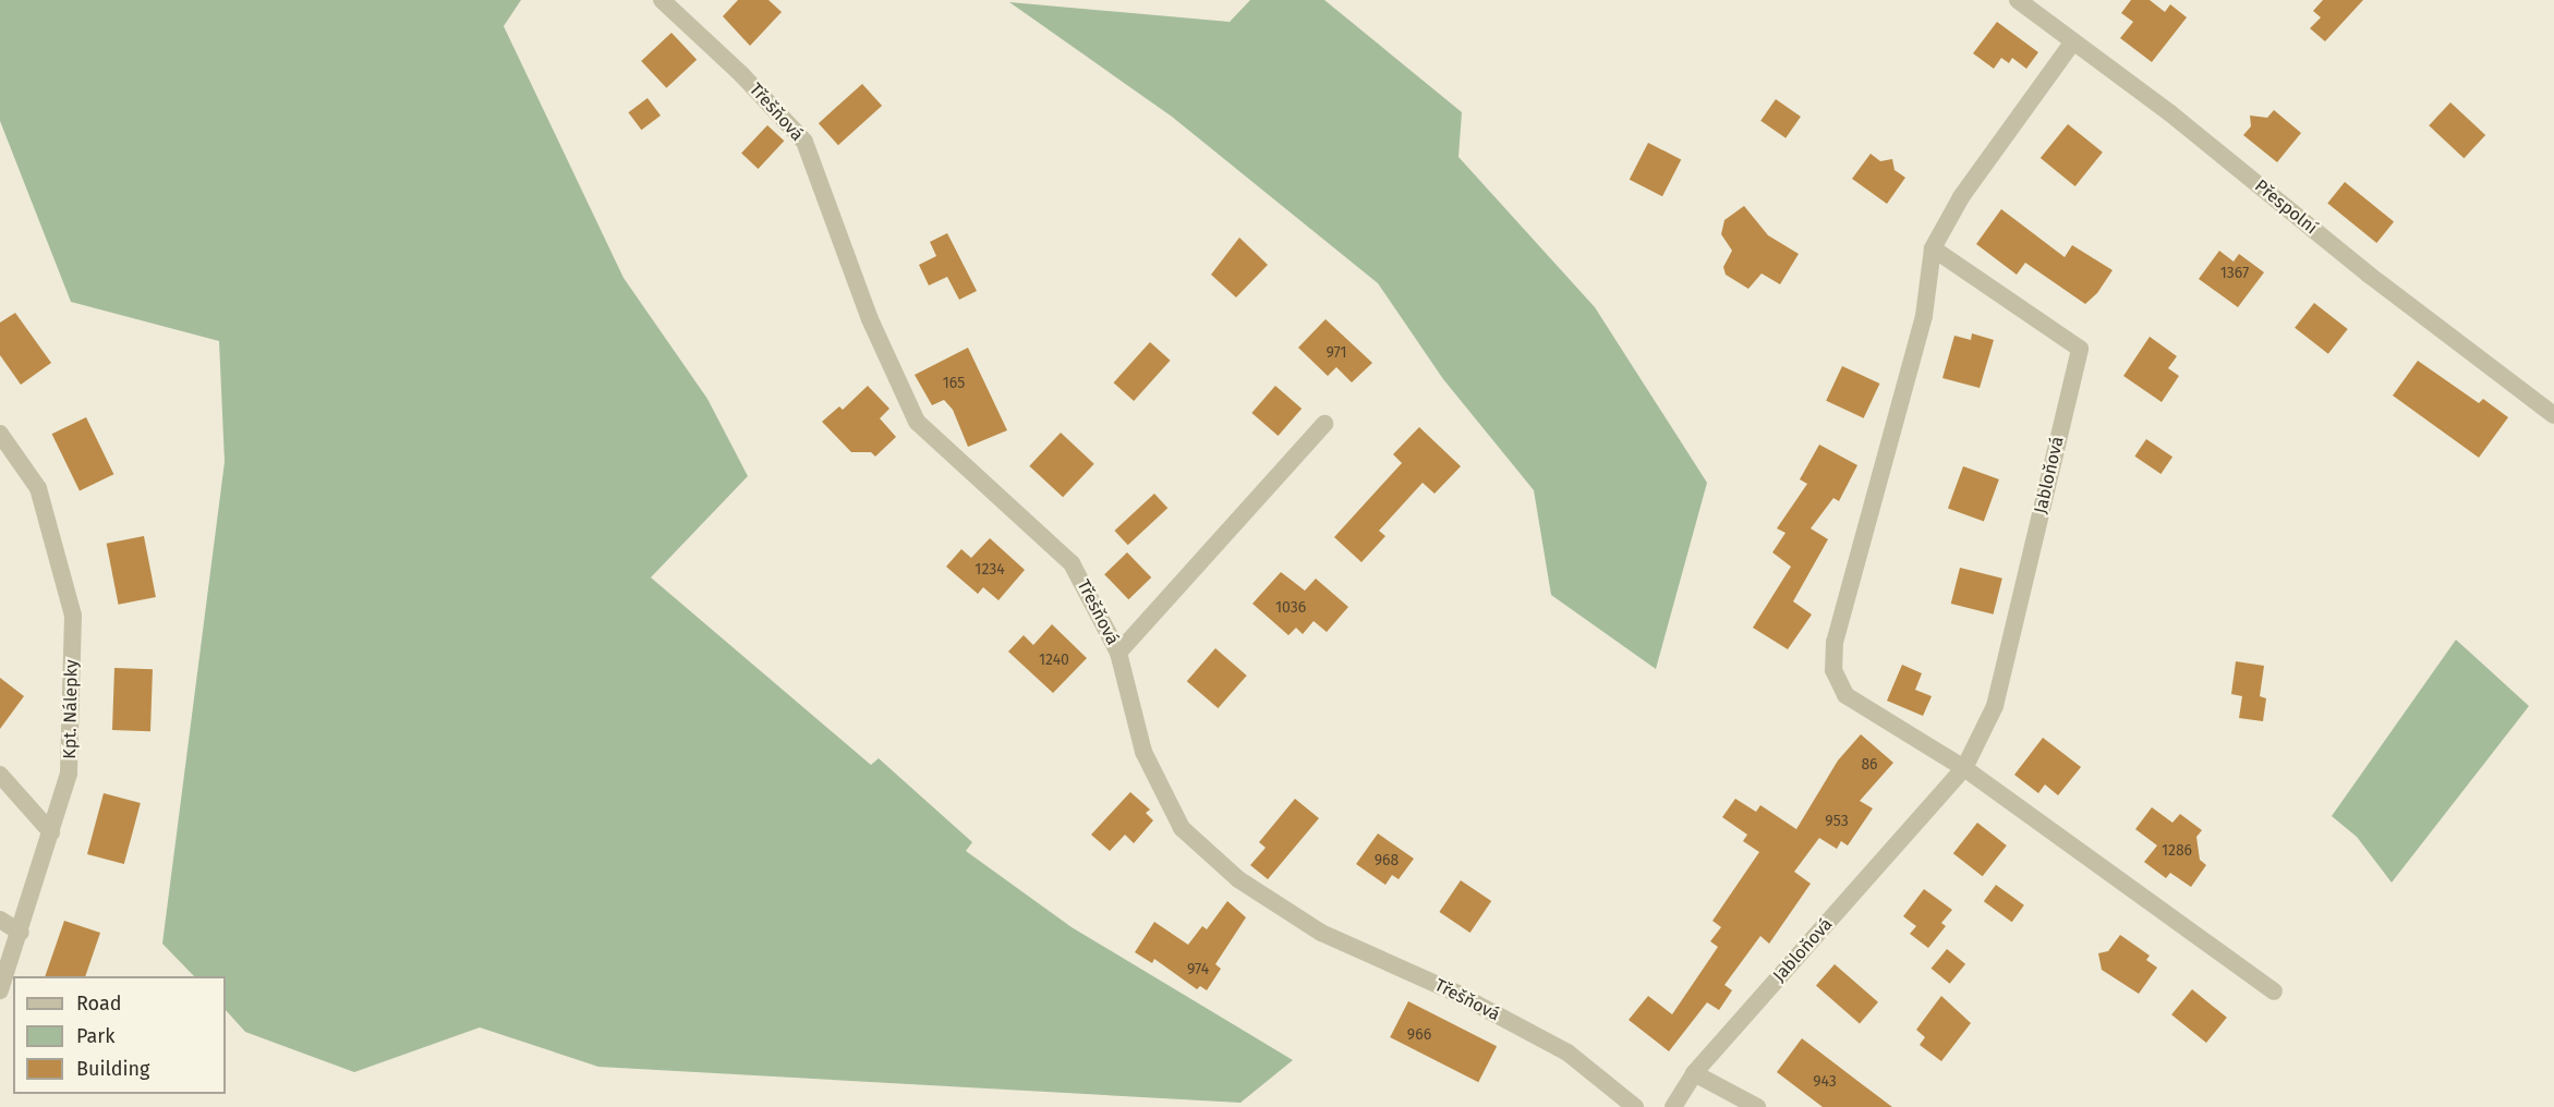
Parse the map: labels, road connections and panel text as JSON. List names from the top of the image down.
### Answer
{
  "streets": {
    "street": [
      "Třešňová",
      "Přespolní",
      "Jabloňová",
      "Kpt. Nálepky"
    ]
  },
  "house_numbers": [
    "1367",
    "971",
    "165",
    "1234",
    "1036",
    "1240",
    "86",
    "953",
    "1286",
    "968",
    "974",
    "966",
    "943"
  ],
  "legend": ["Road", "Park", "Building"]
}
